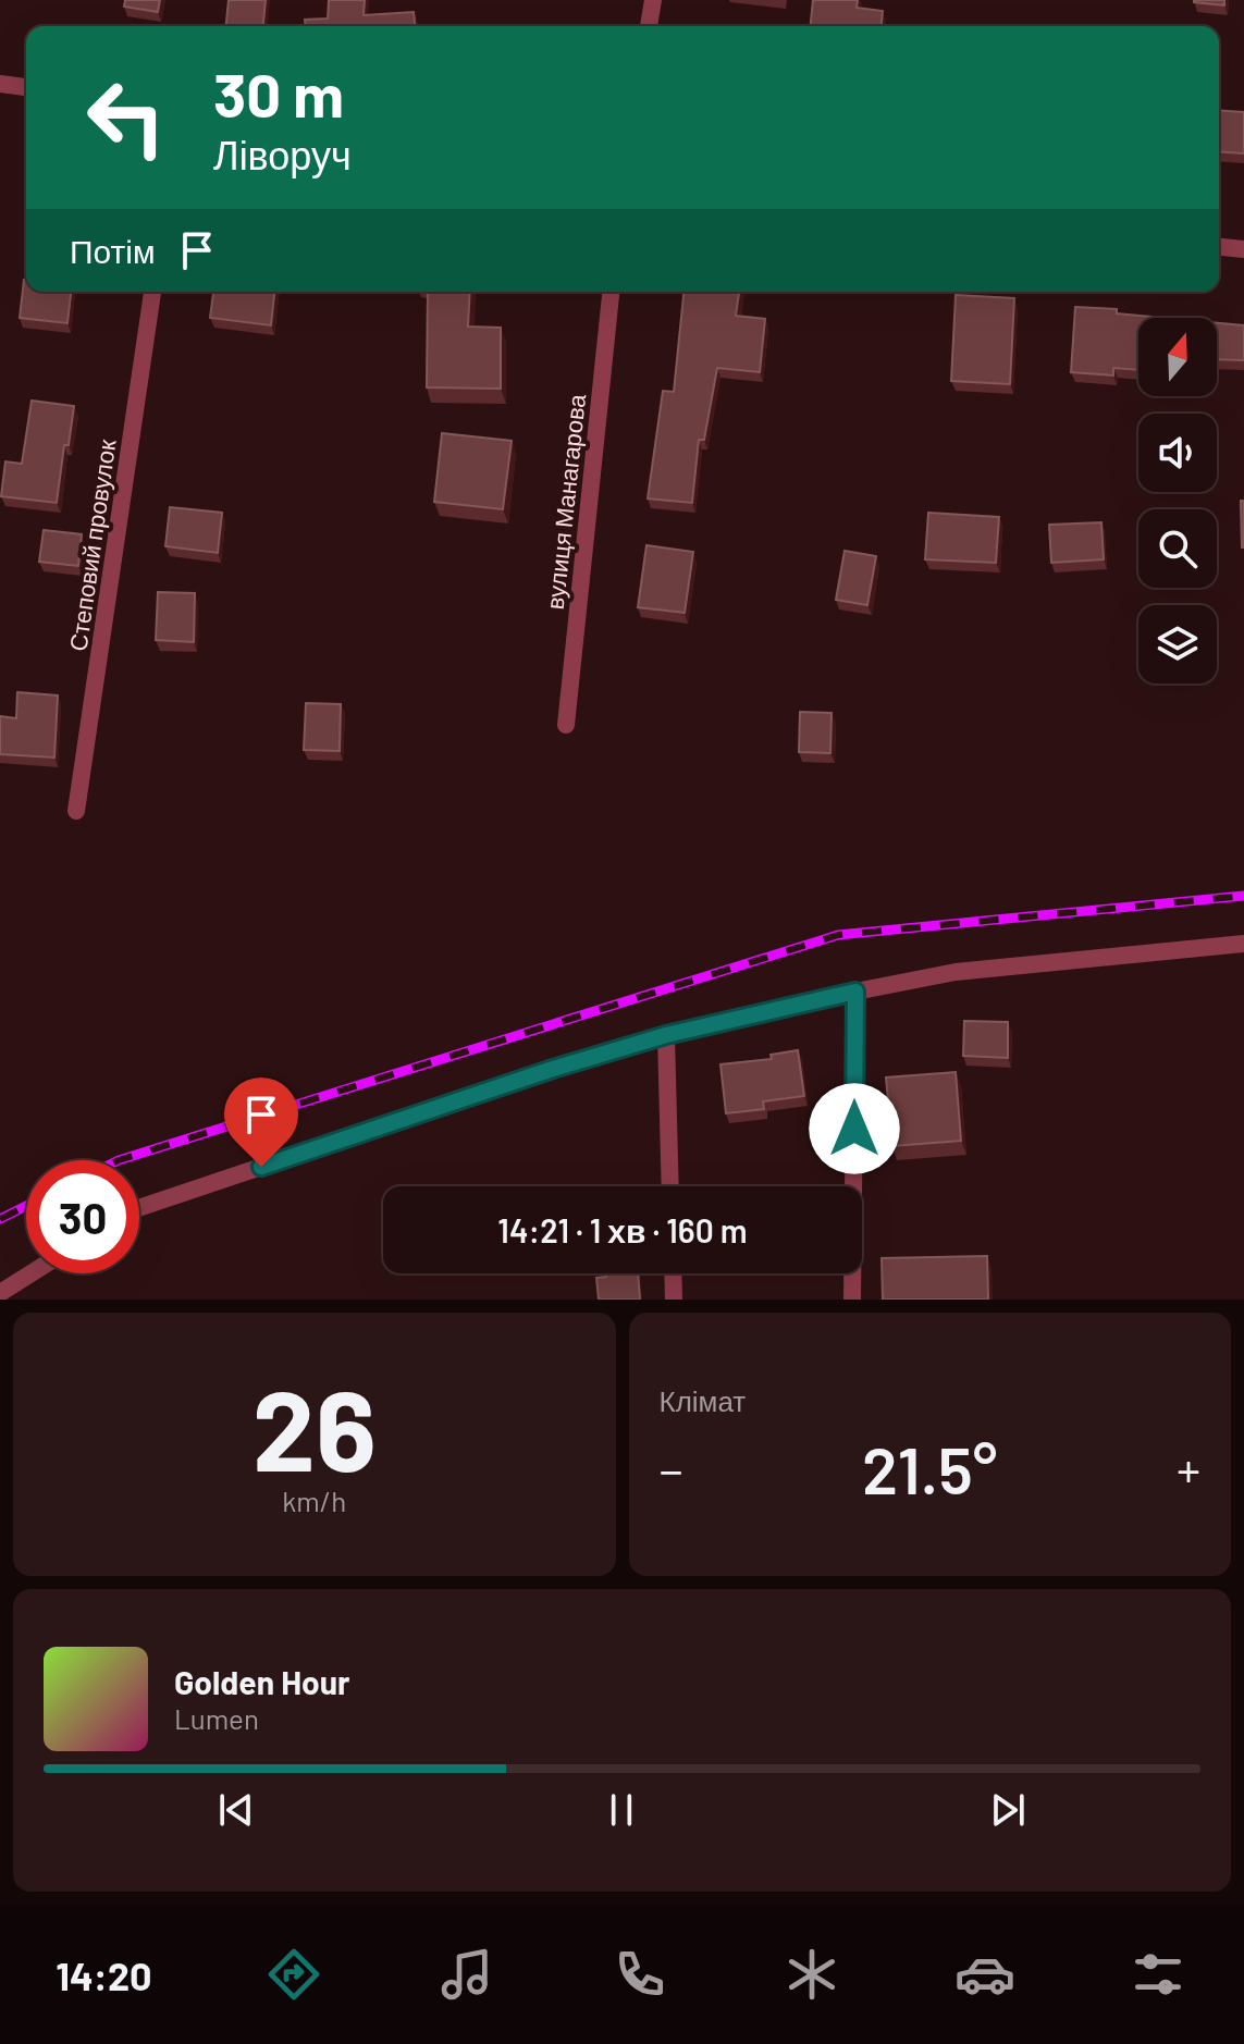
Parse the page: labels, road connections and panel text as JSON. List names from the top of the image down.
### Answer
{
  "streets": {
    "street": ["вулиця Манагарова", "Степовий провулок"]
  },
  "north": "top",
  "page": {
    "turn": ["30 m", "Ліворуч"],
    "then": "Потім",
    "limit": "30",
    "trip": "14:21 · 1 хв · 160 m",
    "tile": [
      ["26", "km/h"],
      "Клімат"
    ],
    "heat": ["−", "21.5°", "+"],
    "song": ["Golden Hour", "Lumen"],
    "tabs": "14:20"
  }
}
